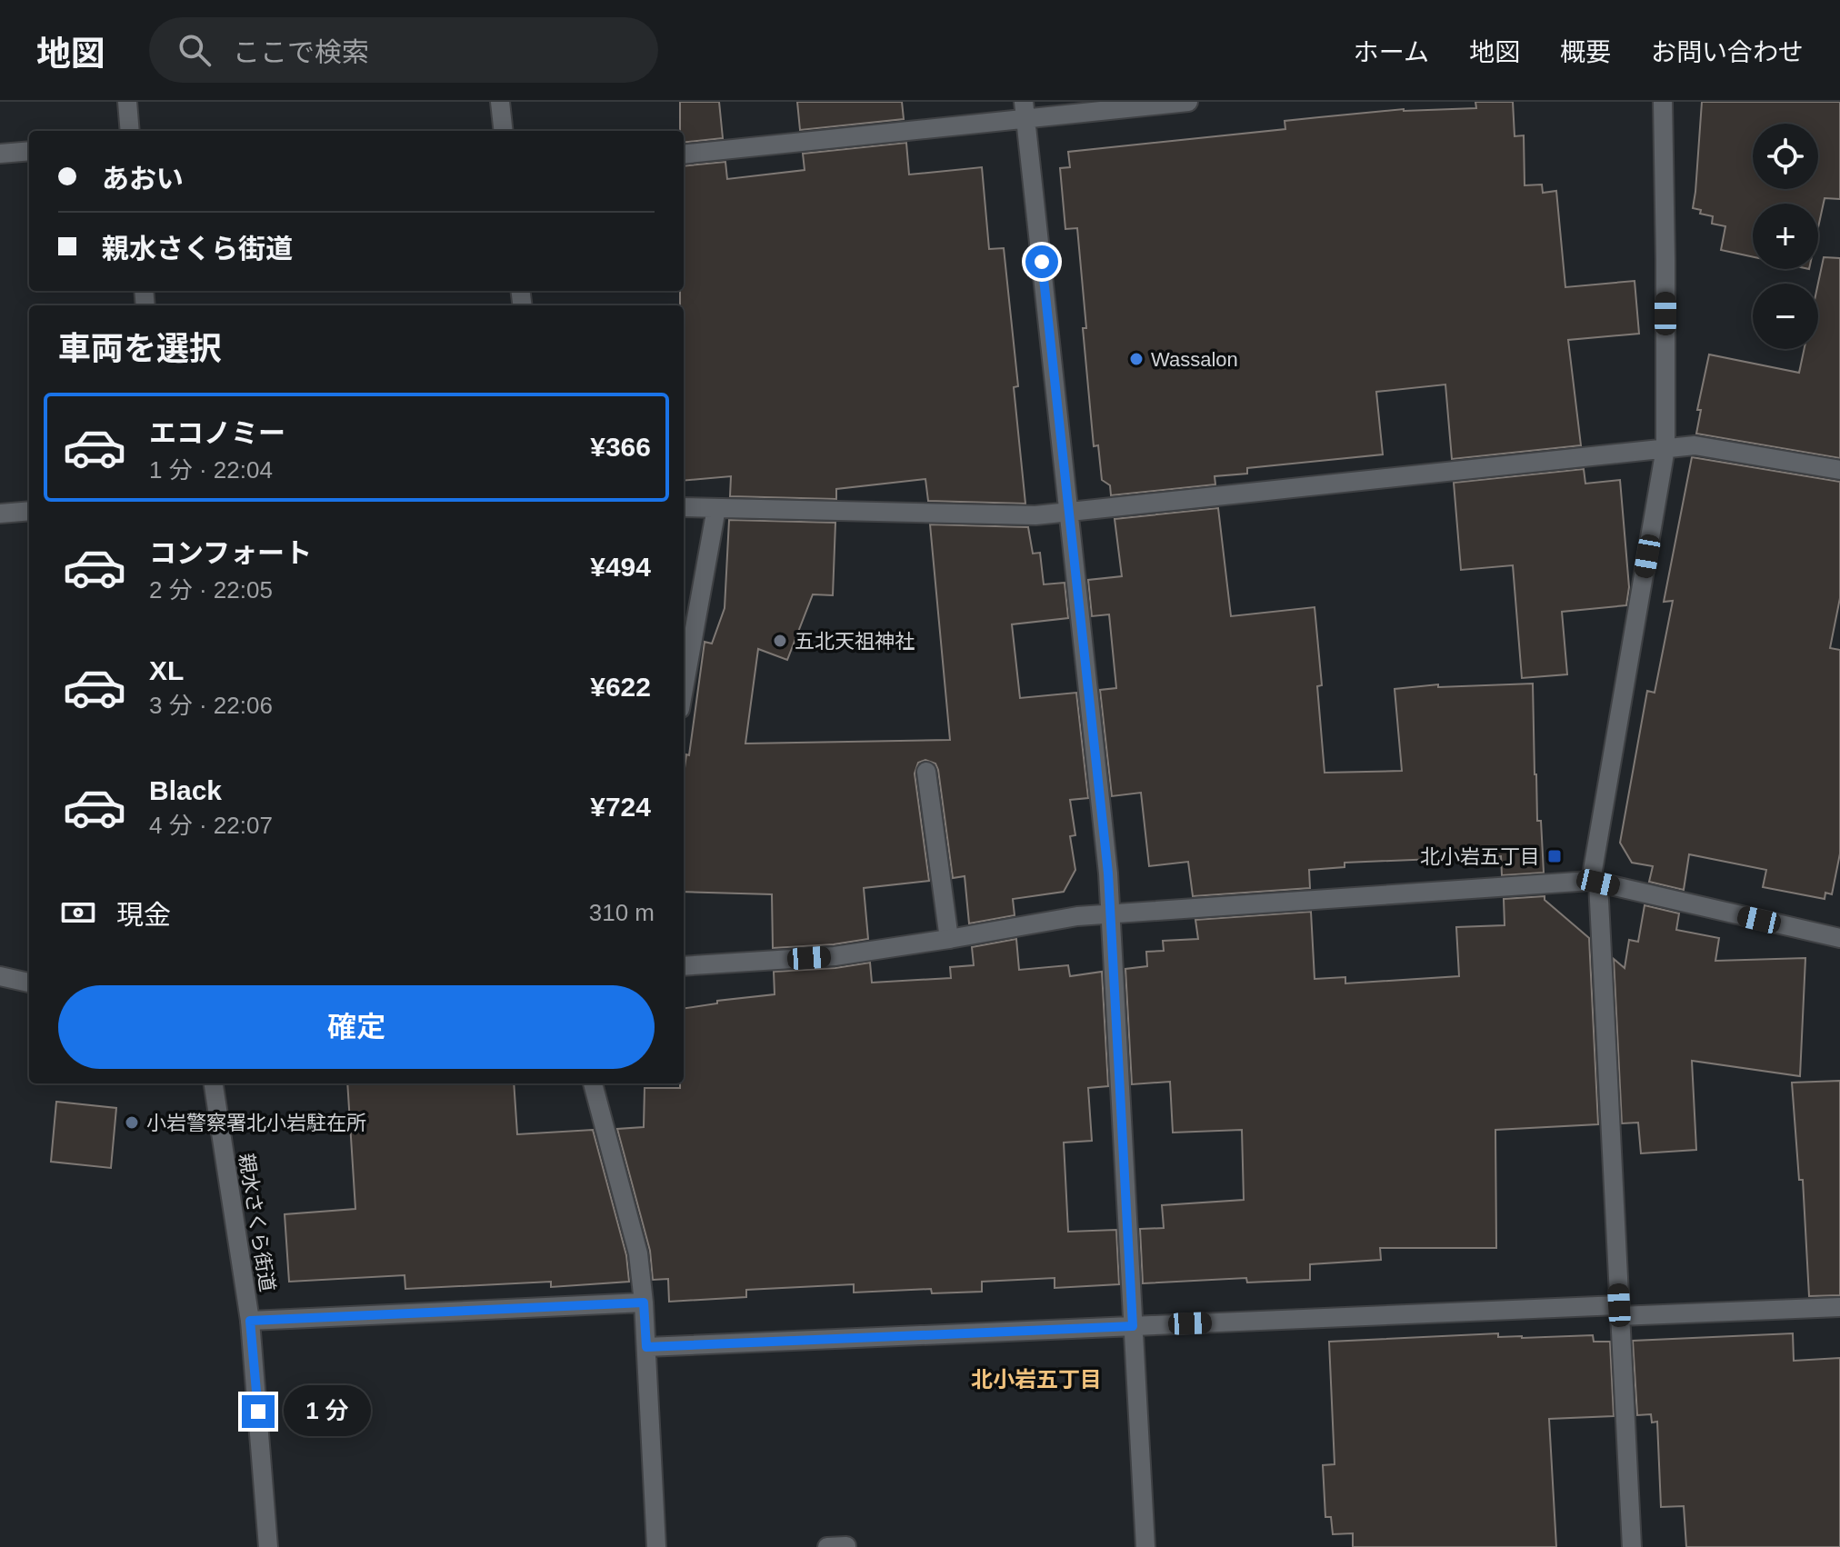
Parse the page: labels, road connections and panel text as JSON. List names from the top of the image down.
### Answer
{
  "streets": {
    "street": ["親水さくら街道"]
  },
  "districts": ["北小岩五丁目"],
  "places": {
    "other": ["Wassalon", "五北天祖神社", "小岩警察署北小岩駐在所"],
    "transit": ["北小岩五丁目"]
  },
  "page": {
    "header": "地図",
    "search": "ここで検索",
    "nav": [
      "ホーム",
      "地図",
      "概要",
      "お問い合わせ"
    ],
    "map_buttons": ["+", "−"],
    "banner": ["あおい", "親水さくら街道"],
    "heading": "車両を選択",
    "list": [
      {
        "name": "エコノミー",
        "note": "1 分 · 22:04",
        "value": "¥366"
      },
      {
        "name": "コンフォート",
        "note": "2 分 · 22:05",
        "value": "¥494"
      },
      {
        "name": "XL",
        "note": "3 分 · 22:06",
        "value": "¥622"
      },
      {
        "name": "Black",
        "note": "4 分 · 22:07",
        "value": "¥724"
      }
    ],
    "pay": ["現金", "310 m"],
    "buttons": "確定",
    "bubble": "1 分"
  }
}
